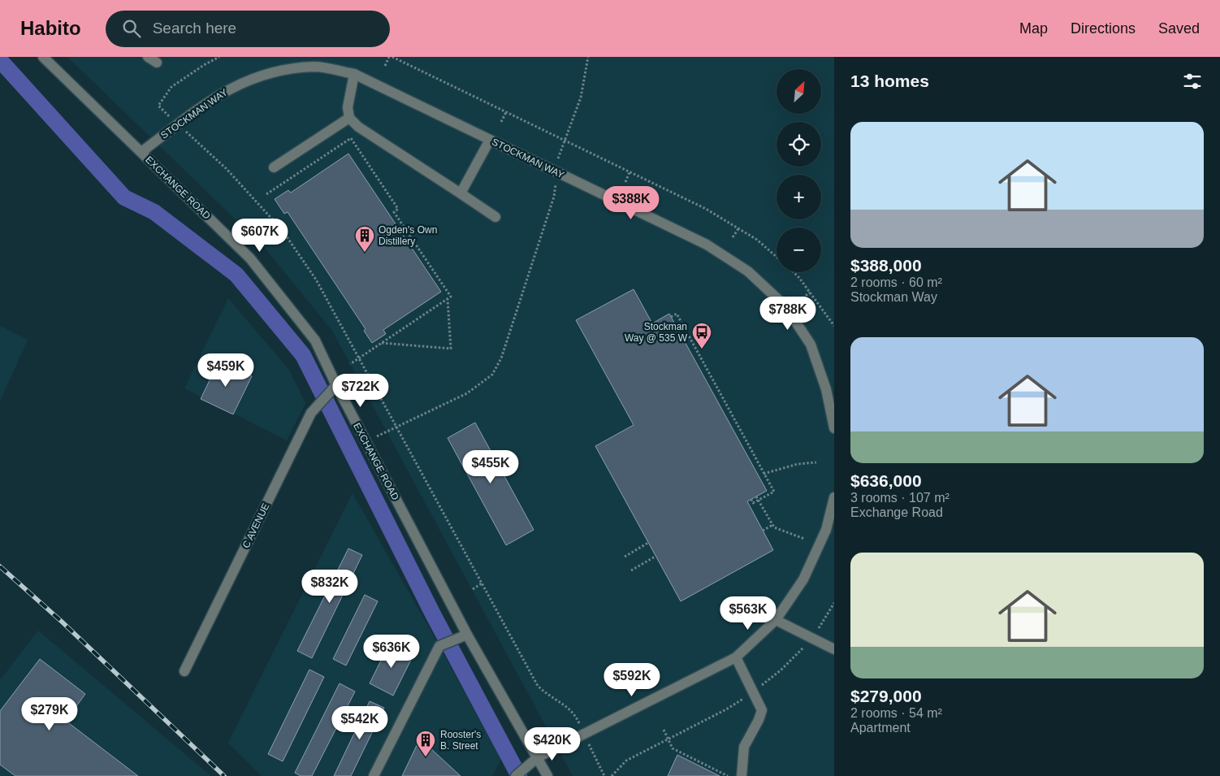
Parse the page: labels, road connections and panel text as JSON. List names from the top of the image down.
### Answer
{
  "streets": {
    "street": ["STOCKMAN WAY", "EXCHANGE ROAD", "C AVENUE"]
  },
  "crossings": [
    ["STOCKMAN WAY", "EXCHANGE ROAD"],
    ["EXCHANGE ROAD", "C AVENUE"]
  ],
  "places": {
    "building": ["Ogden's Own Distillery", "Rooster's B. Street"],
    "bus stop": ["Stockman Way @ 535 W"]
  },
  "north": "top right",
  "page": {
    "header": "Habito",
    "search": "Search here",
    "nav": ["Map", "Directions", "Saved"],
    "heading": "13 homes",
    "map_buttons": ["+", "−"],
    "list": [
      {
        "name": "$388,000",
        "note": "2 rooms · 60 m² · Stockman Way"
      },
      {
        "name": "$636,000",
        "note": "3 rooms · 107 m² · Exchange Road"
      },
      {
        "name": "$279,000",
        "note": "2 rooms · 54 m² · Apartment"
      }
    ],
    "price": [
      "$388K",
      "$607K",
      "$788K",
      "$459K",
      "$722K",
      "$455K",
      "$832K",
      "$563K",
      "$636K",
      "$592K",
      "$279K",
      "$542K",
      "$420K"
    ]
  }
}
